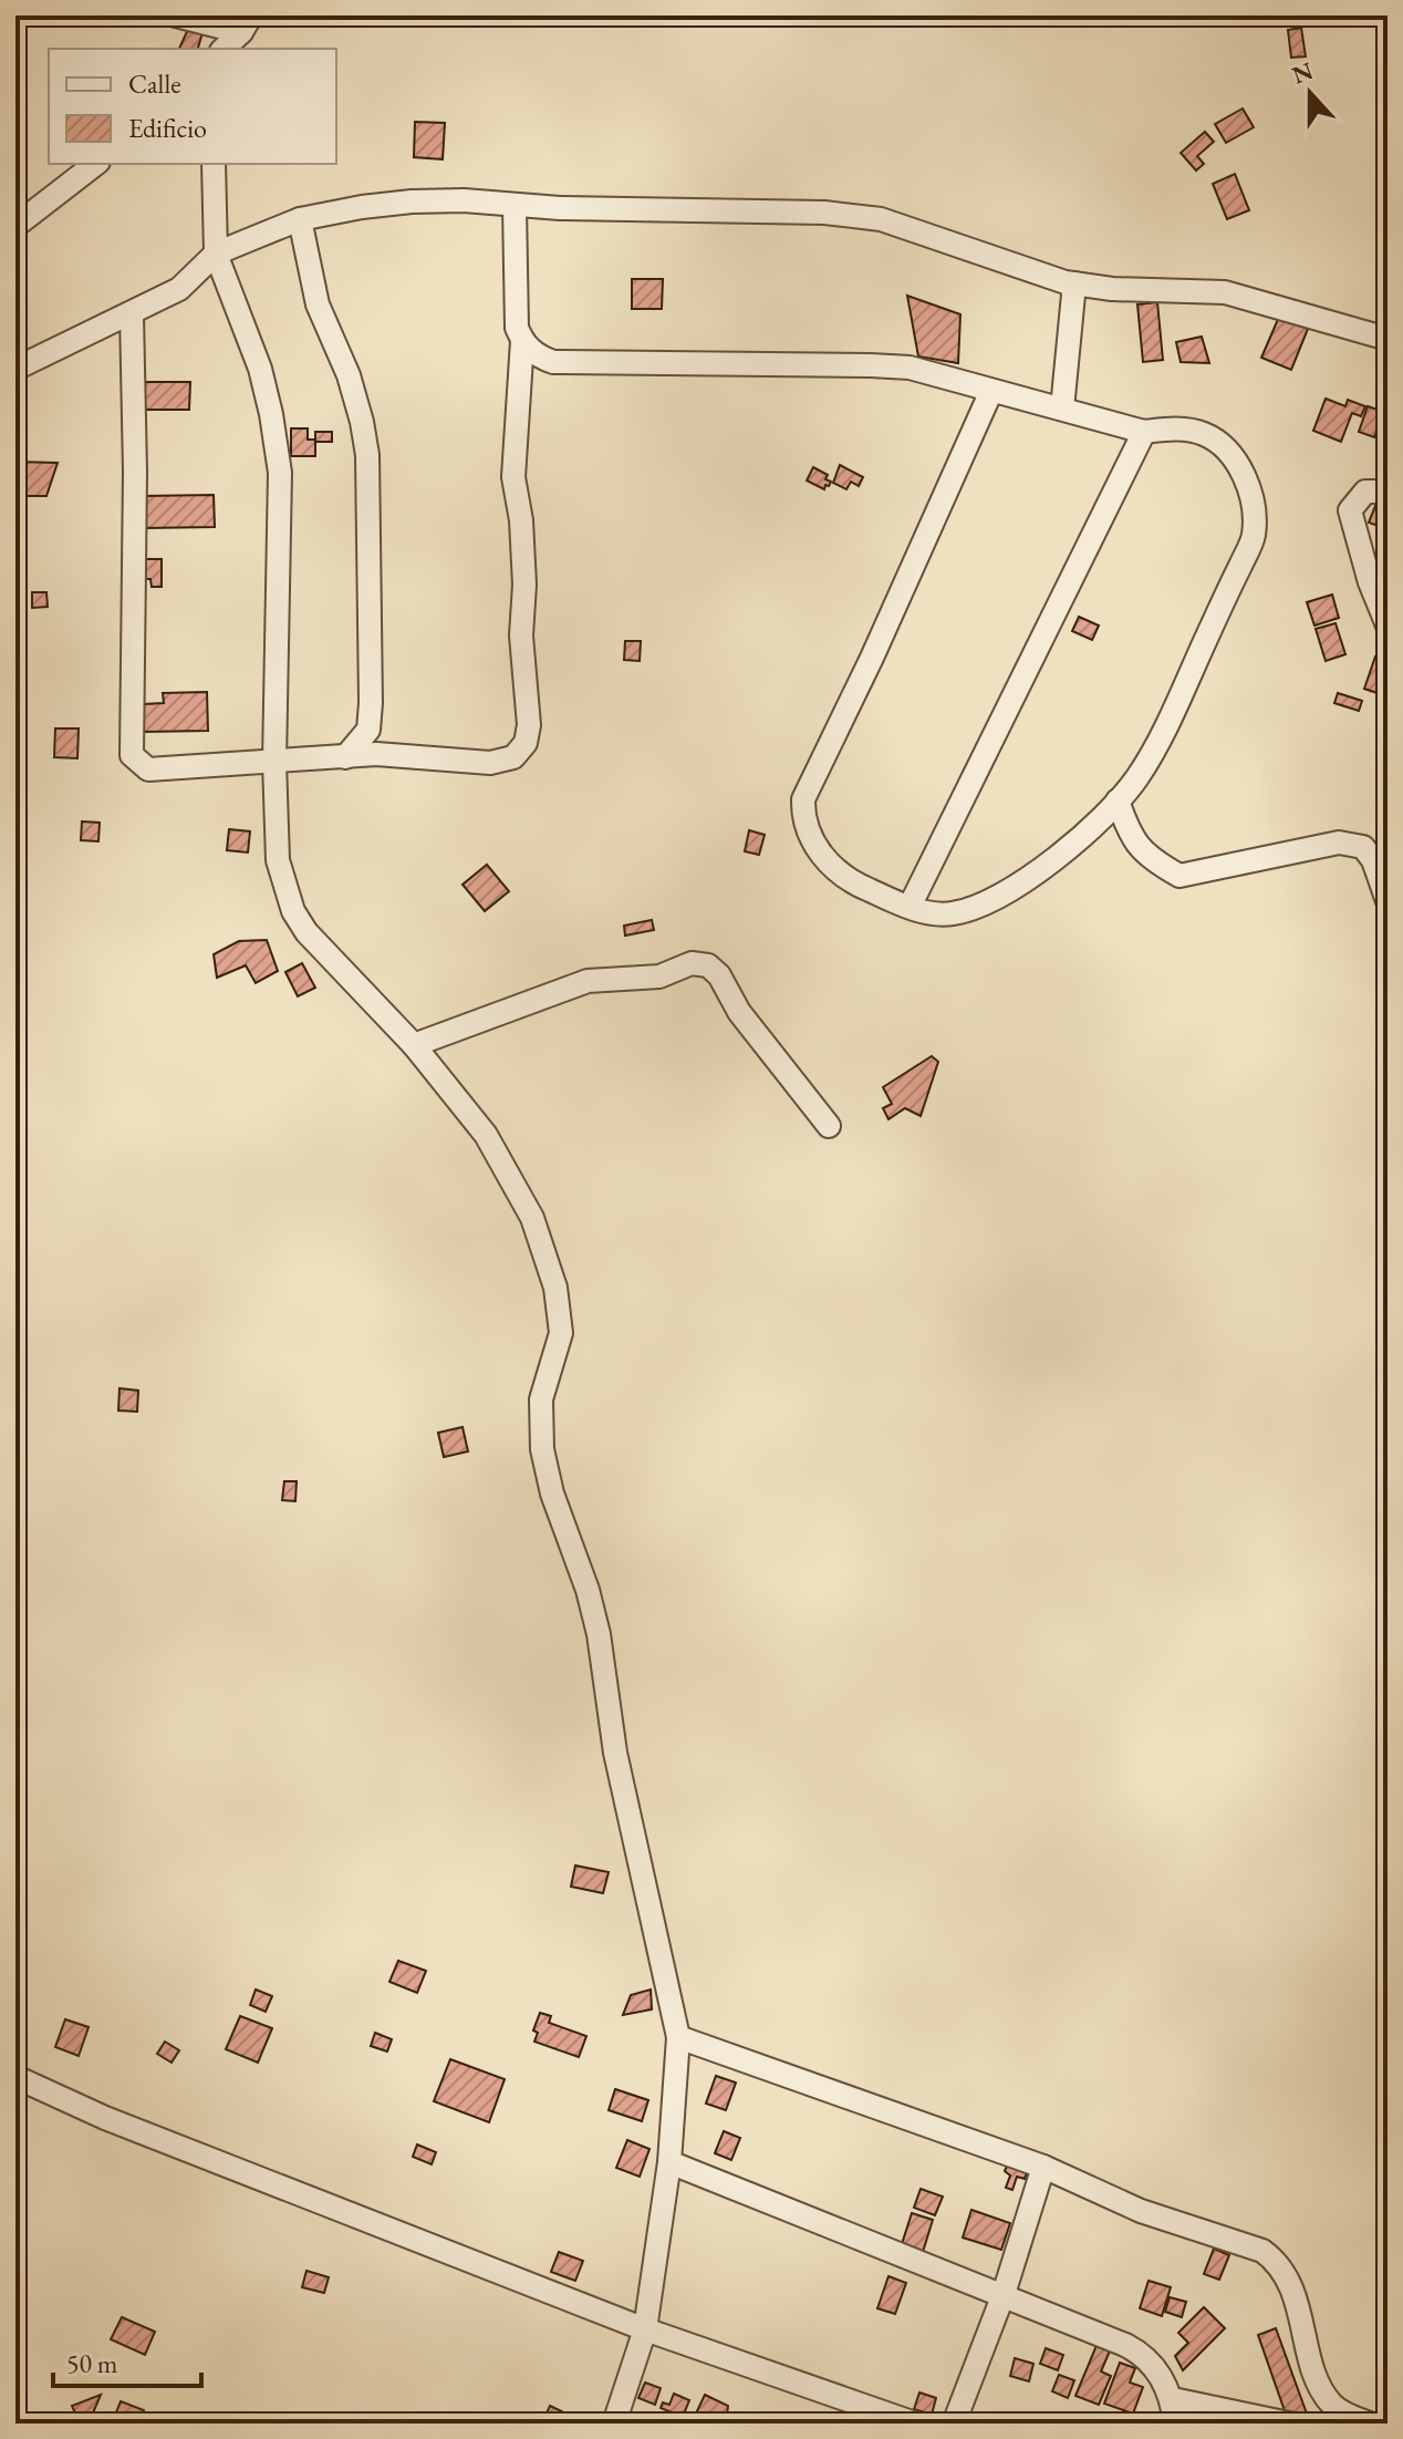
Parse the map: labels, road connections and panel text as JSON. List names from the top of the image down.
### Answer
{
  "legend": ["Calle", "Edificio"],
  "scale_bar": "50 m",
  "north": "top"
}
